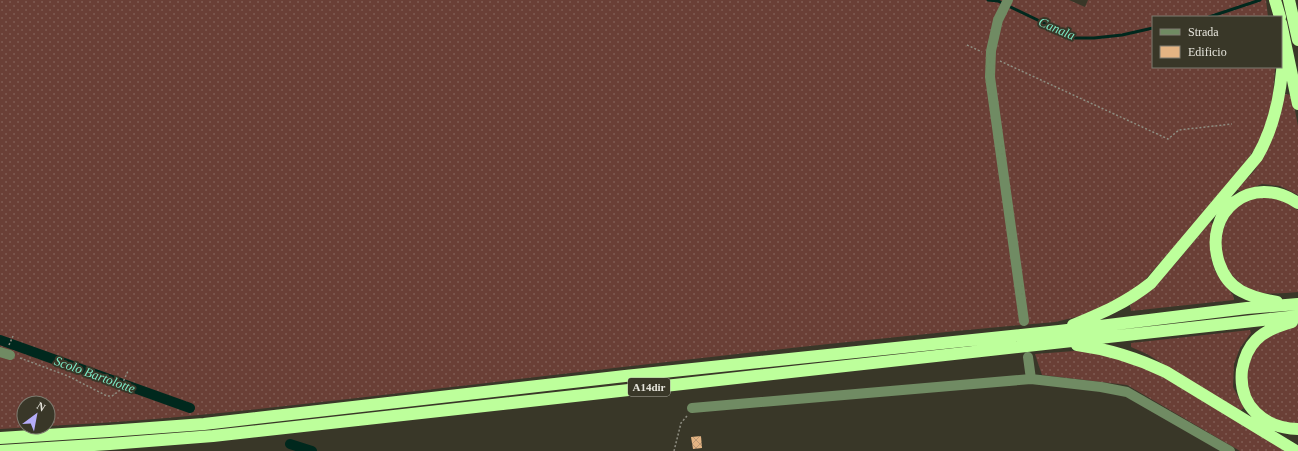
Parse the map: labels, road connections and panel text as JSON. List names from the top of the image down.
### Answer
{
  "streets": {
    "highway": ["A14dir"]
  },
  "water": ["Canala", "Scolo Bartolotte"],
  "legend": ["Strada", "Edificio"],
  "north": "top right"
}
